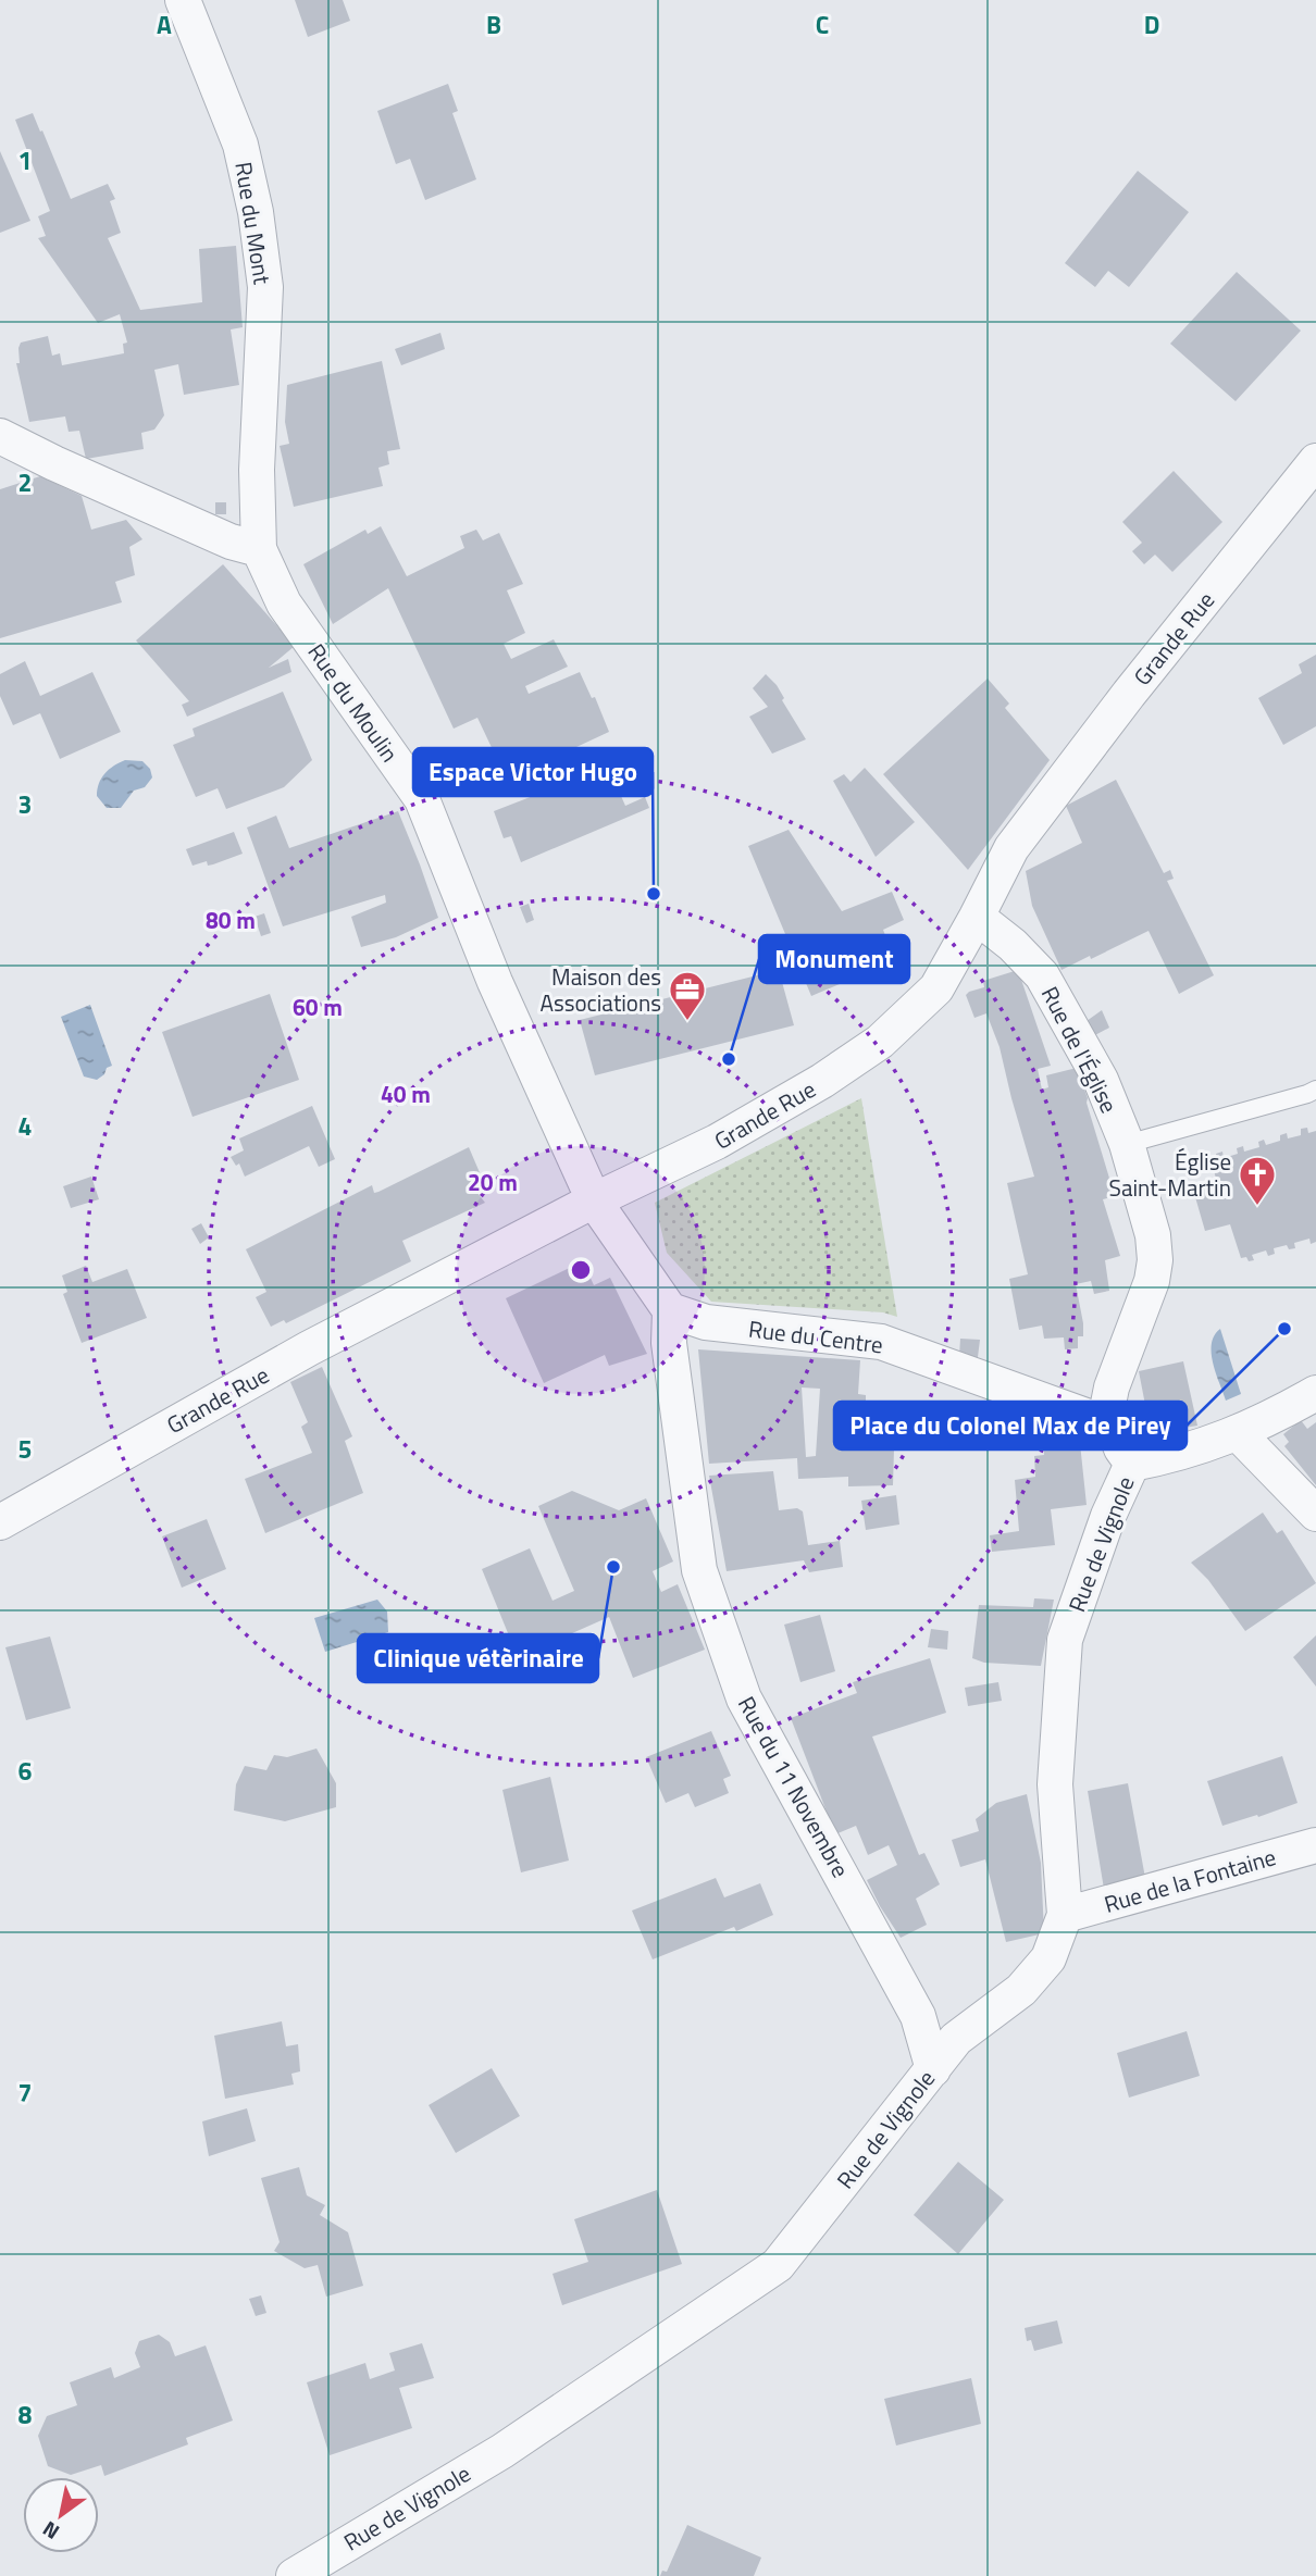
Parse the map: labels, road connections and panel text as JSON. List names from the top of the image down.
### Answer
{
  "streets": {
    "street": [
      "Rue du Mont",
      "Grande Rue",
      "Rue du Moulin",
      "Rue de l'Église",
      "Rue du Centre",
      "Rue de Vignole",
      "Rue du 11 Novembre",
      "Rue de la Fontaine"
    ]
  },
  "crossings": [
    ["Rue du Mont", "Rue du Moulin"],
    ["Grande Rue", "Rue du Moulin"],
    ["Grande Rue", "Rue de l'Église"],
    ["Rue de l'Église", "Rue du Centre"],
    ["Rue du Centre", "Rue du 11 Novembre"],
    ["Rue de Vignole", "Rue du 11 Novembre"],
    ["Rue de Vignole", "Rue de la Fontaine"]
  ],
  "places": {
    "other": [
      "Espace Victor Hugo",
      "Monument",
      "Place du Colonel Max de Pirey",
      "Clinique vétèrinaire"
    ],
    "office": ["Maison des Associations"],
    "church": ["Église Saint-Martin"]
  },
  "north": "bottom left",
  "grid": {
    "columns": [
      "A",
      "B",
      "C",
      "D"
    ],
    "rows": [
      "1",
      "2",
      "3",
      "4",
      "5",
      "6",
      "7",
      "8"
    ]
  },
  "rings": [
    "80 m",
    "60 m",
    "40 m",
    "20 m"
  ]
}
